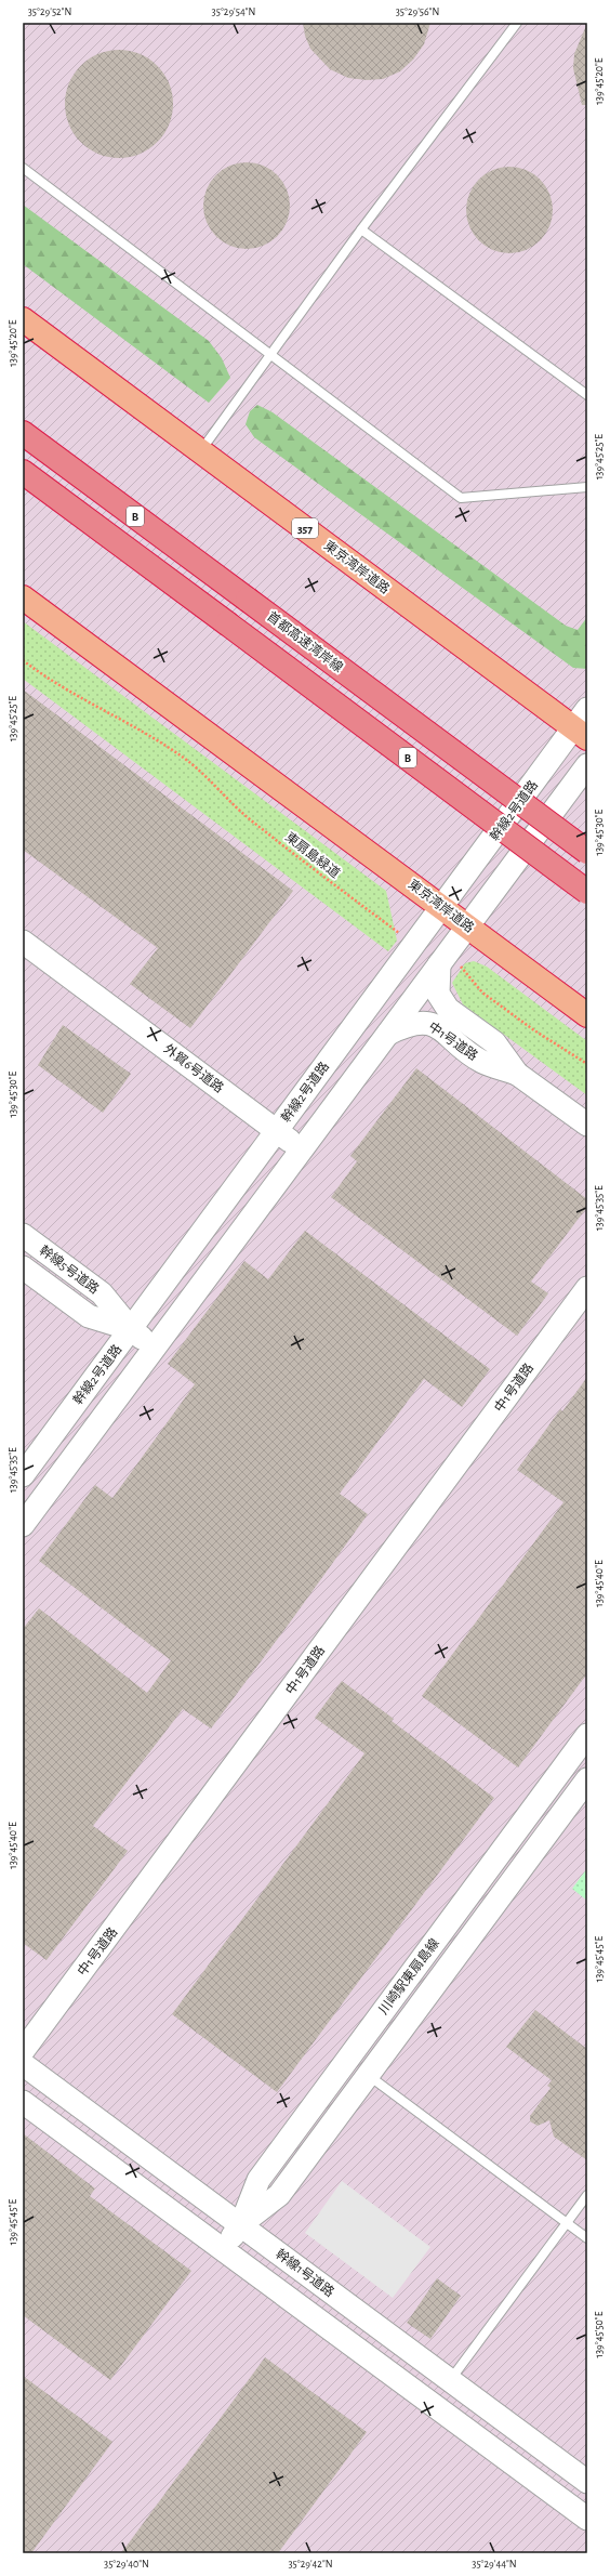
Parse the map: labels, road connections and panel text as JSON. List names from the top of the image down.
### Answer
{
  "streets": {
    "highway": [
      "B",
      "357",
      "東京湾岸道路",
      "首都高速湾岸線"
    ],
    "street": [
      "幹線2号道路",
      "中1号道路",
      "外貿6号道路",
      "幹線5号道路",
      "川崎駅東扇島線",
      "幹線1号道路"
    ],
    "path": ["東扇島緑道"]
  },
  "crossings": [
    ["東京湾岸道路", "幹線2号道路"],
    ["幹線2号道路", "東扇島緑道"],
    ["幹線2号道路", "外貿6号道路"],
    ["幹線2号道路", "幹線5号道路"],
    ["川崎駅東扇島線", "幹線1号道路"]
  ],
  "coordinates": [
    "35°29'52\"N",
    "35°29'54\"N",
    "35°29'56\"N",
    "139°45'20\"E",
    "139°45'25\"E",
    "139°45'30\"E",
    "139°45'35\"E",
    "139°45'40\"E",
    "139°45'45\"E",
    "139°45'50\"E",
    "35°29'40\"N",
    "35°29'42\"N",
    "35°29'44\"N"
  ]
}
